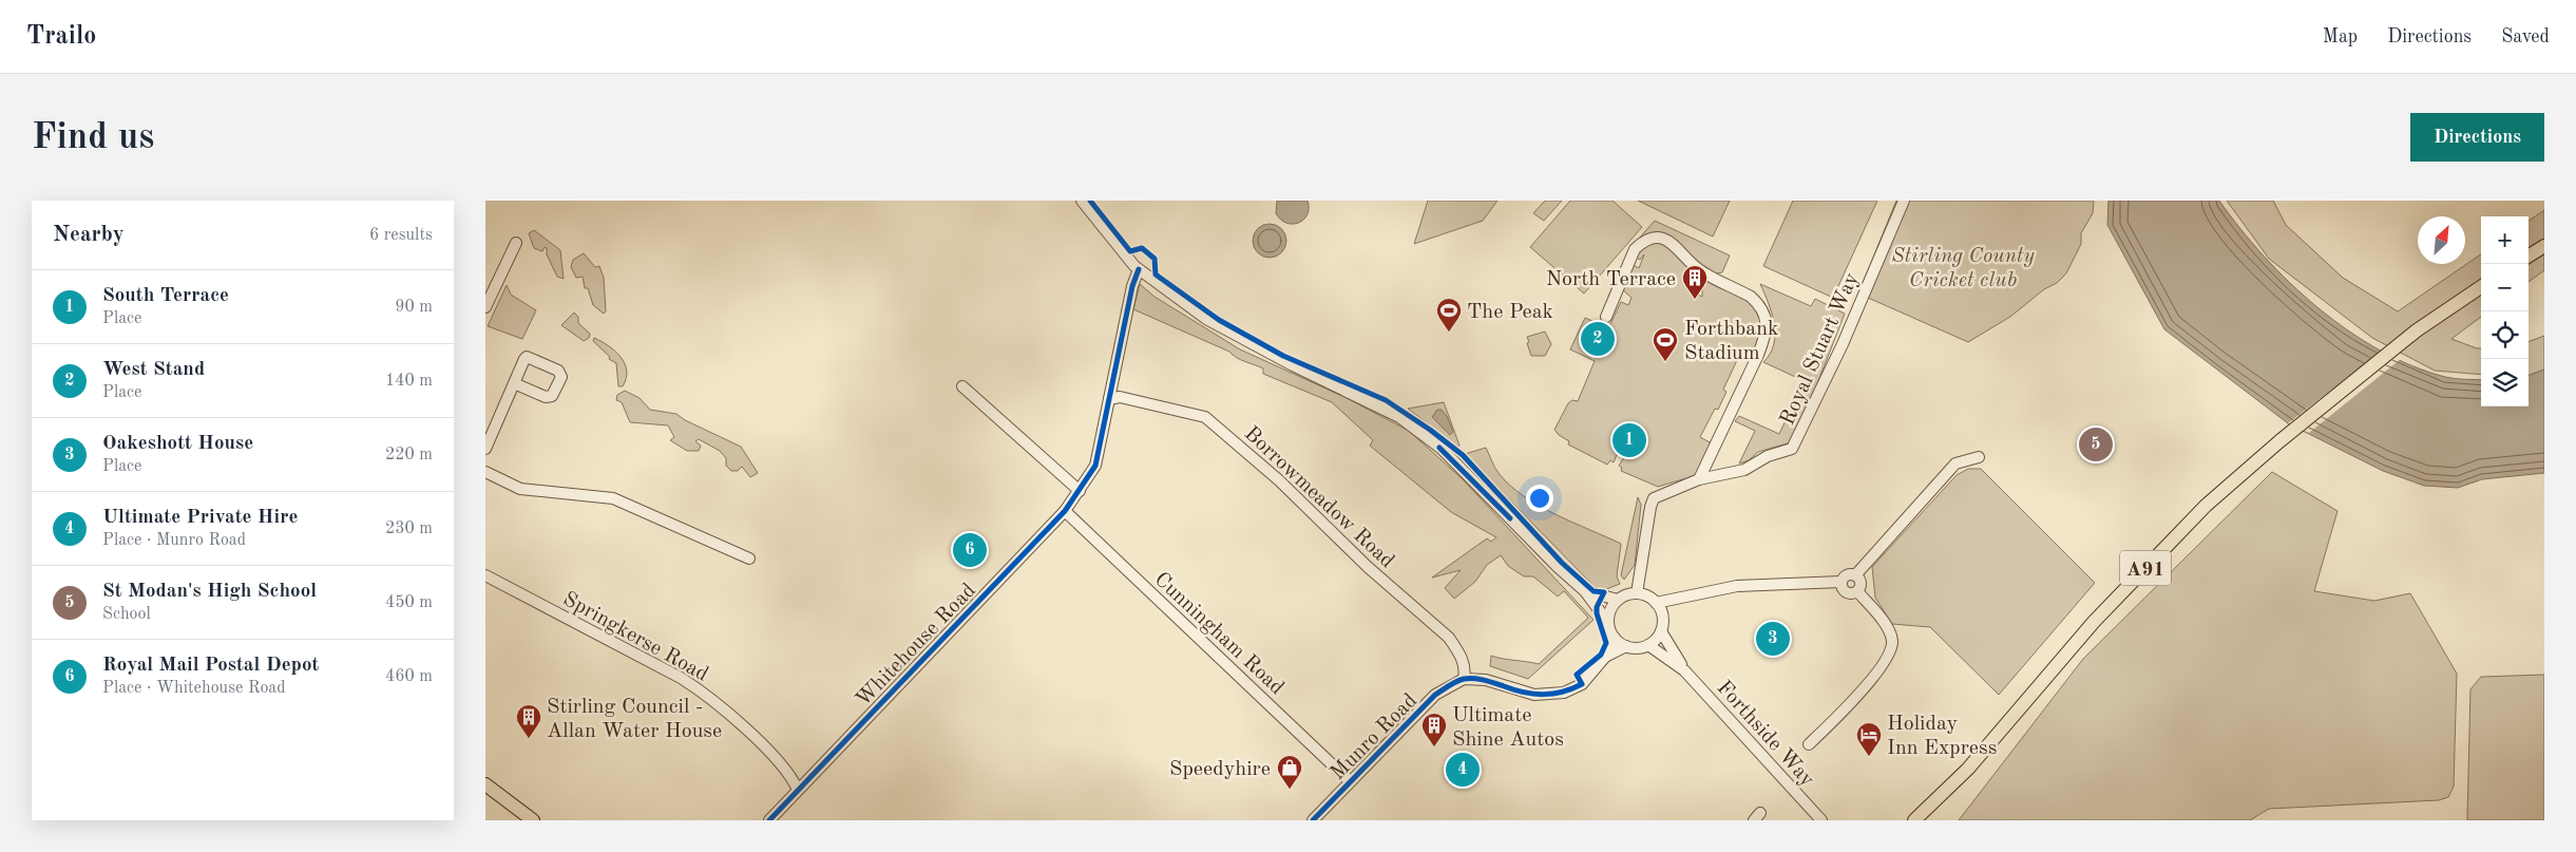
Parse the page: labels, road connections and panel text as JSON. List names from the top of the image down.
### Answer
{
  "streets": {
    "main road": ["A91"],
    "street": [
      "Royal Stuart Way",
      "Borrowmeadow Road",
      "Cunningham Road",
      "Springkerse Road",
      "Whitehouse Road",
      "Forthside Way",
      "Munro Road"
    ]
  },
  "crossings": [
    ["Royal Stuart Way", "Forthside Way"],
    ["Borrowmeadow Road", "Whitehouse Road"],
    ["Borrowmeadow Road", "Munro Road"],
    ["Cunningham Road", "Whitehouse Road"],
    ["Cunningham Road", "Munro Road"],
    ["Springkerse Road", "Whitehouse Road"]
  ],
  "parks": ["Stirling County Cricket club"],
  "places": {
    "building": ["North Terrace", "Stirling Council - Allan Water House", "Ultimate Shine Autos"],
    "sports": ["The Peak", "Forthbank Stadium"],
    "hotel": ["Holiday Inn Express"],
    "shop": ["Speedyhire"]
  },
  "north": "top right",
  "page": {
    "header": "Trailo",
    "nav": ["Map", "Directions", "Saved"],
    "buttons": "Directions",
    "title": "Find us",
    "heading": ["Nearby", "6 results"],
    "map_buttons": ["+", "−"],
    "list": [
      {
        "mark": "1",
        "name": "South Terrace",
        "note": "Place",
        "value": "90 m"
      },
      {
        "mark": "2",
        "name": "West Stand",
        "note": "Place",
        "value": "140 m"
      },
      {
        "mark": "3",
        "name": "Oakeshott House",
        "note": "Place",
        "value": "220 m"
      },
      {
        "mark": "4",
        "name": "Ultimate Private Hire",
        "note": "Place · Munro Road",
        "value": "230 m"
      },
      {
        "mark": "5",
        "name": "St Modan's High School",
        "note": "School",
        "value": "450 m"
      },
      {
        "mark": "6",
        "name": "Royal Mail Postal Depot",
        "note": "Place · Whitehouse Road",
        "value": "460 m"
      }
    ],
    "pins": [
      "2",
      "1",
      "5",
      "6",
      "3",
      "4"
    ]
  }
}
